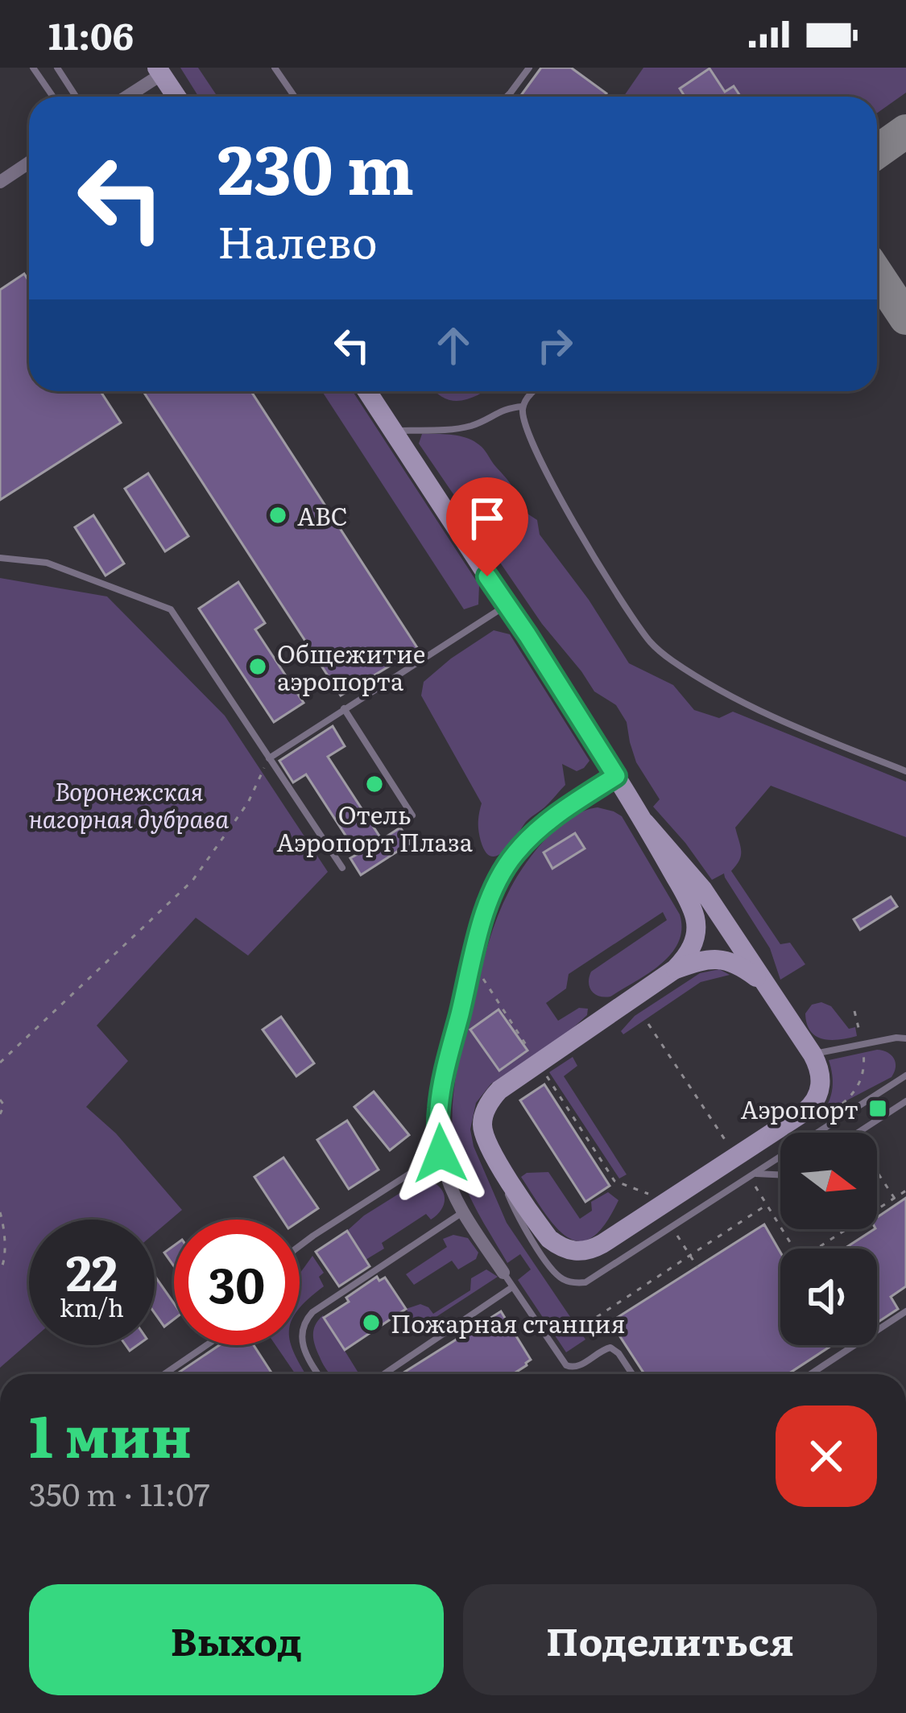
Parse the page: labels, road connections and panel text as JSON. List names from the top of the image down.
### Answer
{
  "parks": ["Воронежская нагорная дубрава"],
  "places": {
    "other": [
      "ABC",
      "Общежитие аэропорта",
      "Отель Аэропорт Плаза",
      "Пожарная станция"
    ],
    "transit": ["Аэропорт"]
  },
  "north": "right",
  "page": {
    "status": "11:06",
    "turn": ["230 m", "Налево"],
    "speed": "22 km/h",
    "limit": "30",
    "heading": ["1 мин", "350 m · 11:07"],
    "buttons": ["Выход", "Поделиться"]
  }
}
